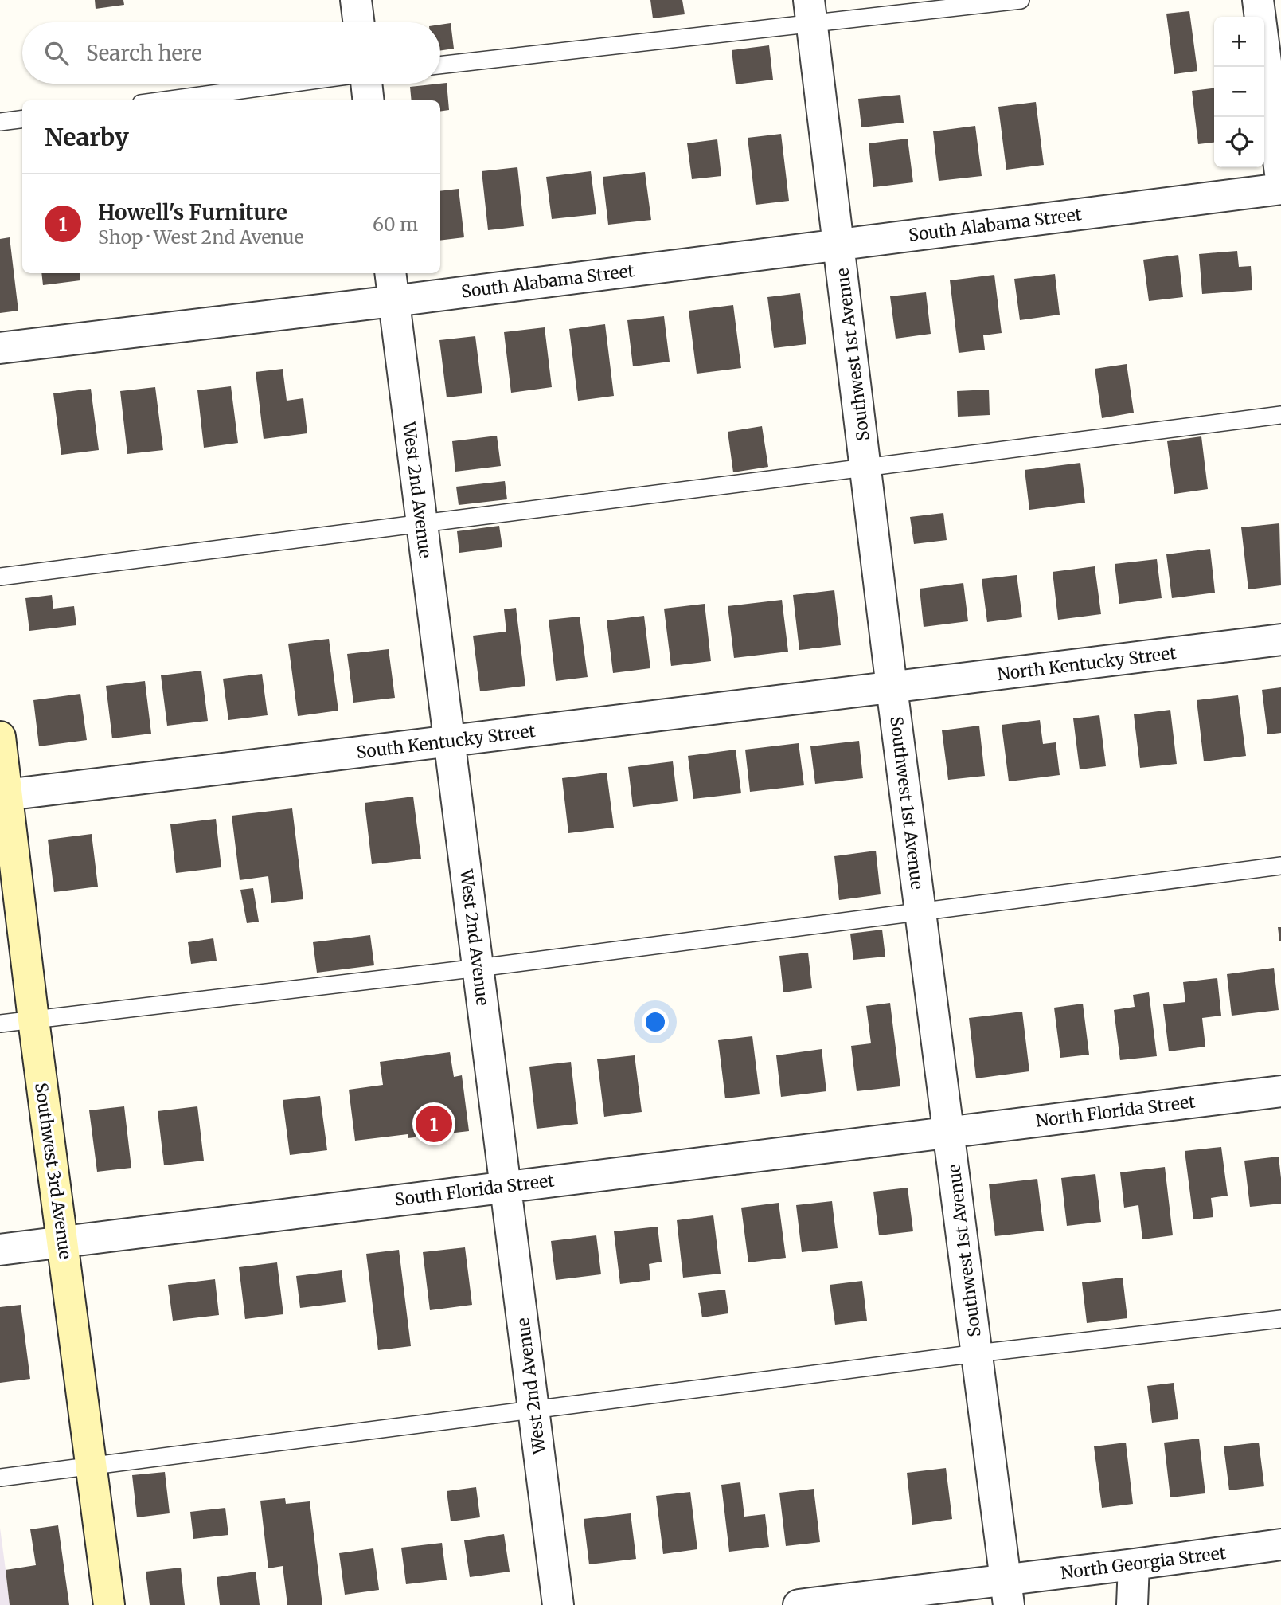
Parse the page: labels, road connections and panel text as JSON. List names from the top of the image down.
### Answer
{
  "streets": {
    "main road": ["Southwest 3rd Avenue"],
    "street": [
      "South Alabama Street",
      "Southwest 1st Avenue",
      "West 2nd Avenue",
      "North Kentucky Street",
      "South Kentucky Street",
      "North Florida Street",
      "South Florida Street",
      "North Georgia Street"
    ]
  },
  "crossings": [
    ["South Alabama Street", "Southwest 1st Avenue"],
    ["South Alabama Street", "West 2nd Avenue"],
    ["Southwest 1st Avenue", "North Kentucky Street"],
    ["Southwest 1st Avenue", "South Kentucky Street"],
    ["Southwest 1st Avenue", "North Florida Street"],
    ["Southwest 1st Avenue", "South Florida Street"],
    ["Southwest 1st Avenue", "North Georgia Street"],
    ["West 2nd Avenue", "South Kentucky Street"],
    ["West 2nd Avenue", "South Florida Street"],
    ["North Kentucky Street", "South Kentucky Street"],
    ["South Kentucky Street", "Southwest 3rd Avenue"],
    ["North Florida Street", "South Florida Street"],
    ["Southwest 3rd Avenue", "South Florida Street"]
  ],
  "page": {
    "map_buttons": ["+", "−"],
    "search": "Search here",
    "heading": "Nearby",
    "list": [
      {
        "mark": "1",
        "name": "Howell's Furniture",
        "note": "Shop · West 2nd Avenue",
        "value": "60 m"
      }
    ],
    "pins": "1"
  }
}
